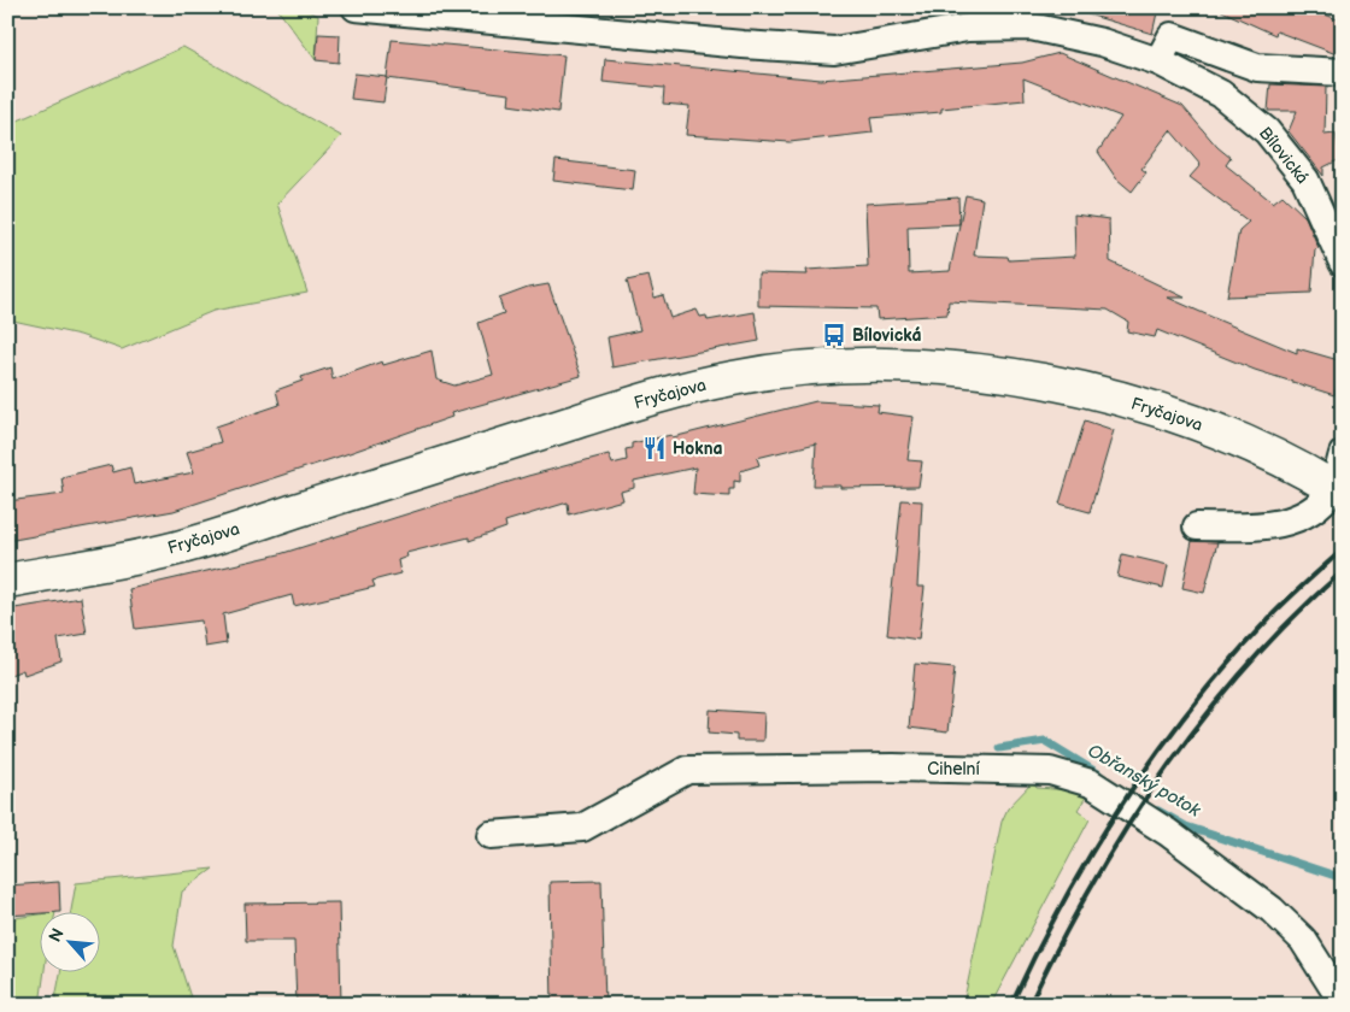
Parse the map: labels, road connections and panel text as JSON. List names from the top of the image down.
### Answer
{
  "streets": {
    "main road": ["Fryčajova"],
    "street": ["Bílovická", "Cihelní"]
  },
  "water": ["Obřanský potok"],
  "places": {
    "bus stop": ["Bílovická"],
    "restaurant": ["Hokna"]
  },
  "north": "top left"
}
